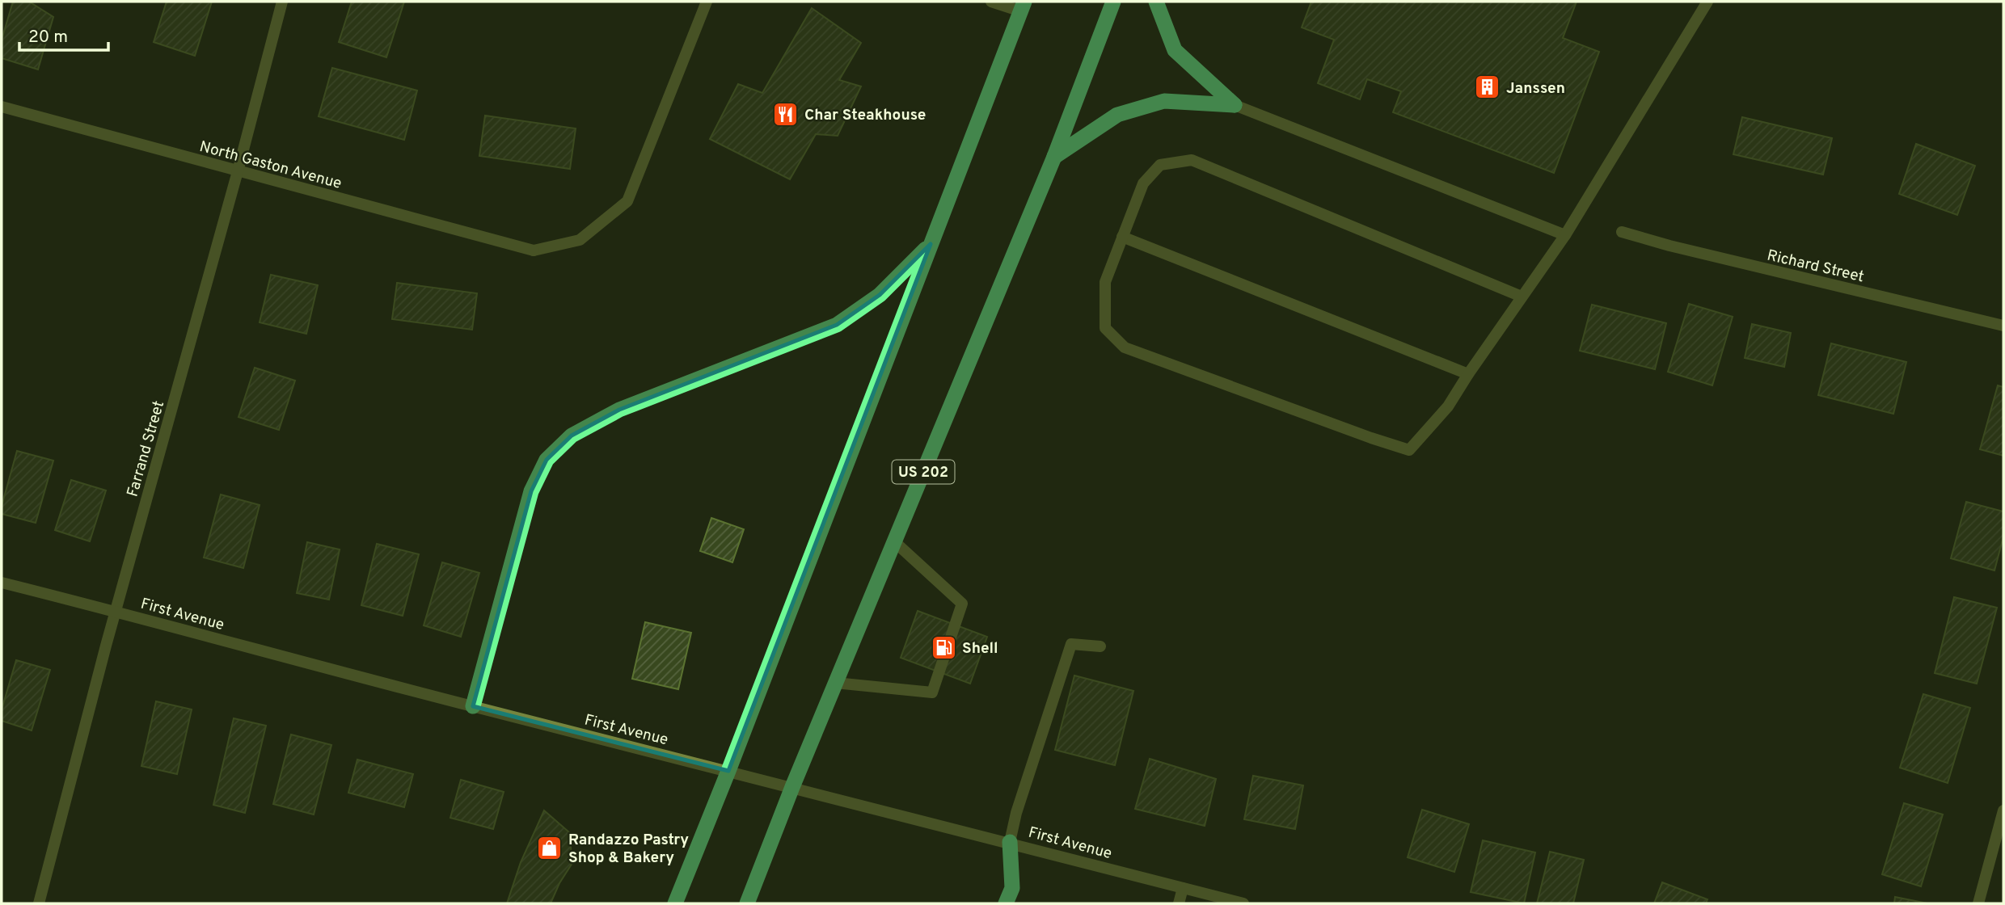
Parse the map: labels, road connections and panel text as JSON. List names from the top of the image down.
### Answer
{
  "streets": {
    "highway": ["US 202"],
    "street": [
      "North Gaston Avenue",
      "Richard Street",
      "Farrand Street",
      "First Avenue"
    ]
  },
  "crossings": [
    ["North Gaston Avenue", "Farrand Street"],
    ["Farrand Street", "First Avenue"],
    ["US 202", "First Avenue"]
  ],
  "places": {
    "building": ["Janssen"],
    "restaurant": ["Char Steakhouse"],
    "fuel station": ["Shell"],
    "shop": ["Randazzo Pastry Shop & Bakery"]
  },
  "scale_bar": "20 m"
}
